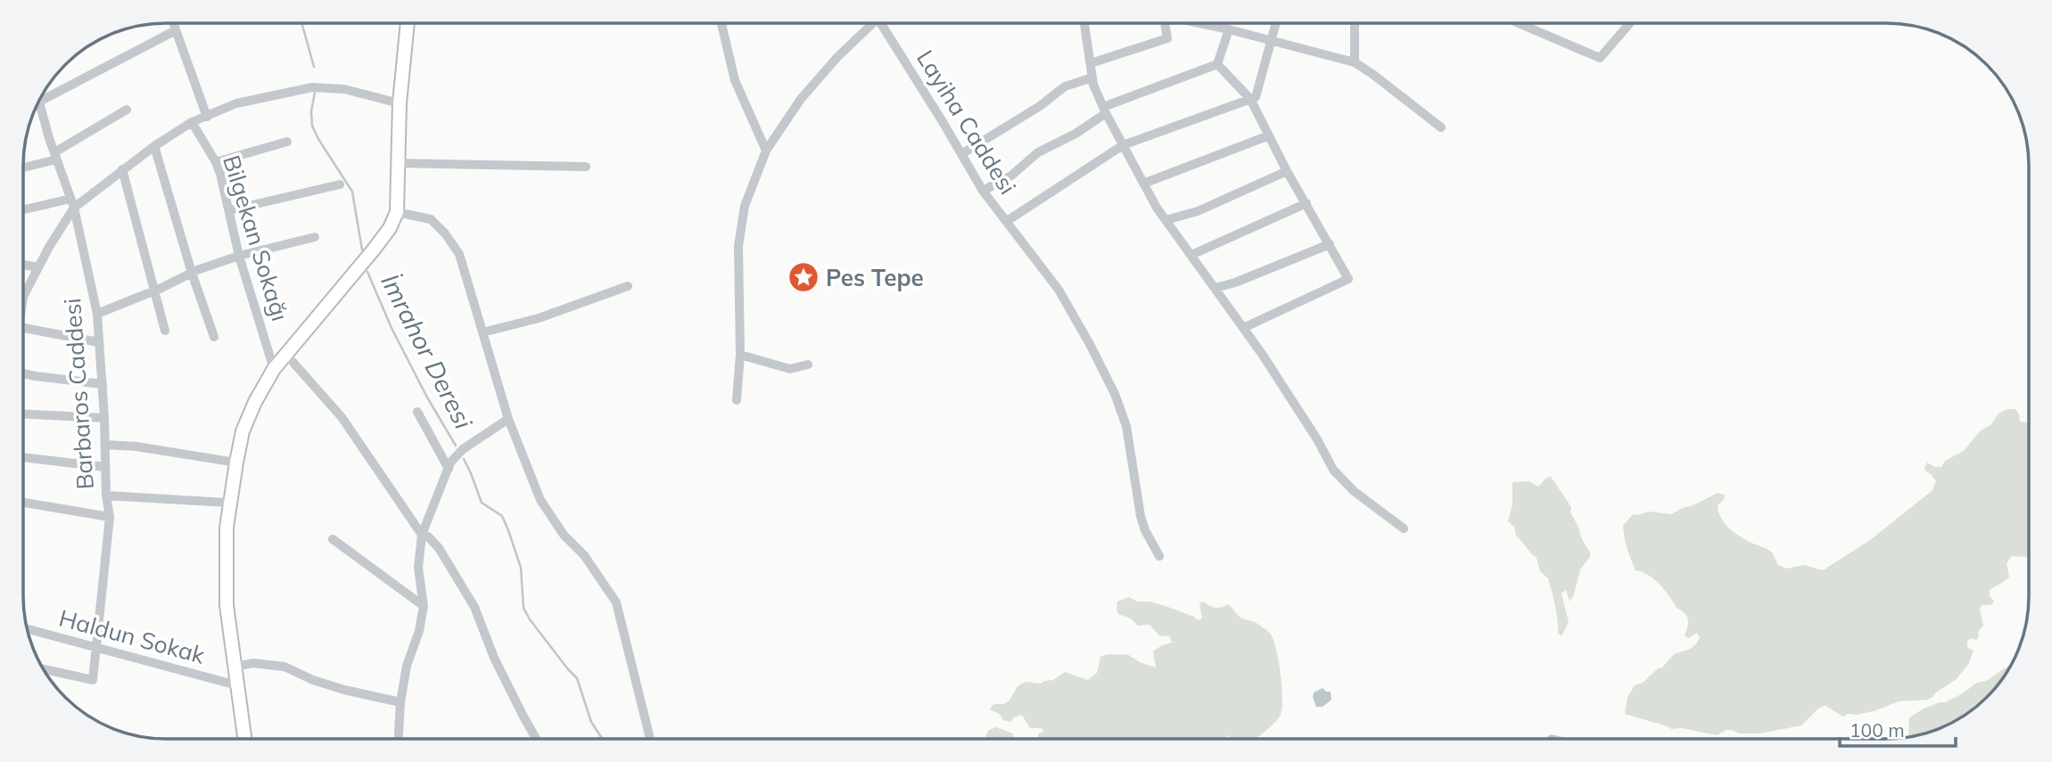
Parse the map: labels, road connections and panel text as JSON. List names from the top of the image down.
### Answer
{
  "streets": {
    "street": [
      "Layiha Caddesi",
      "Bilgekan Sokağı",
      "Barbaros Caddesi",
      "Haldun Sokak"
    ]
  },
  "crossings": [
    ["Barbaros Caddesi", "Haldun Sokak"]
  ],
  "water": ["İmrahor Deresi"],
  "places": {
    "place": ["Pes Tepe"]
  },
  "scale_bar": "100 m"
}
